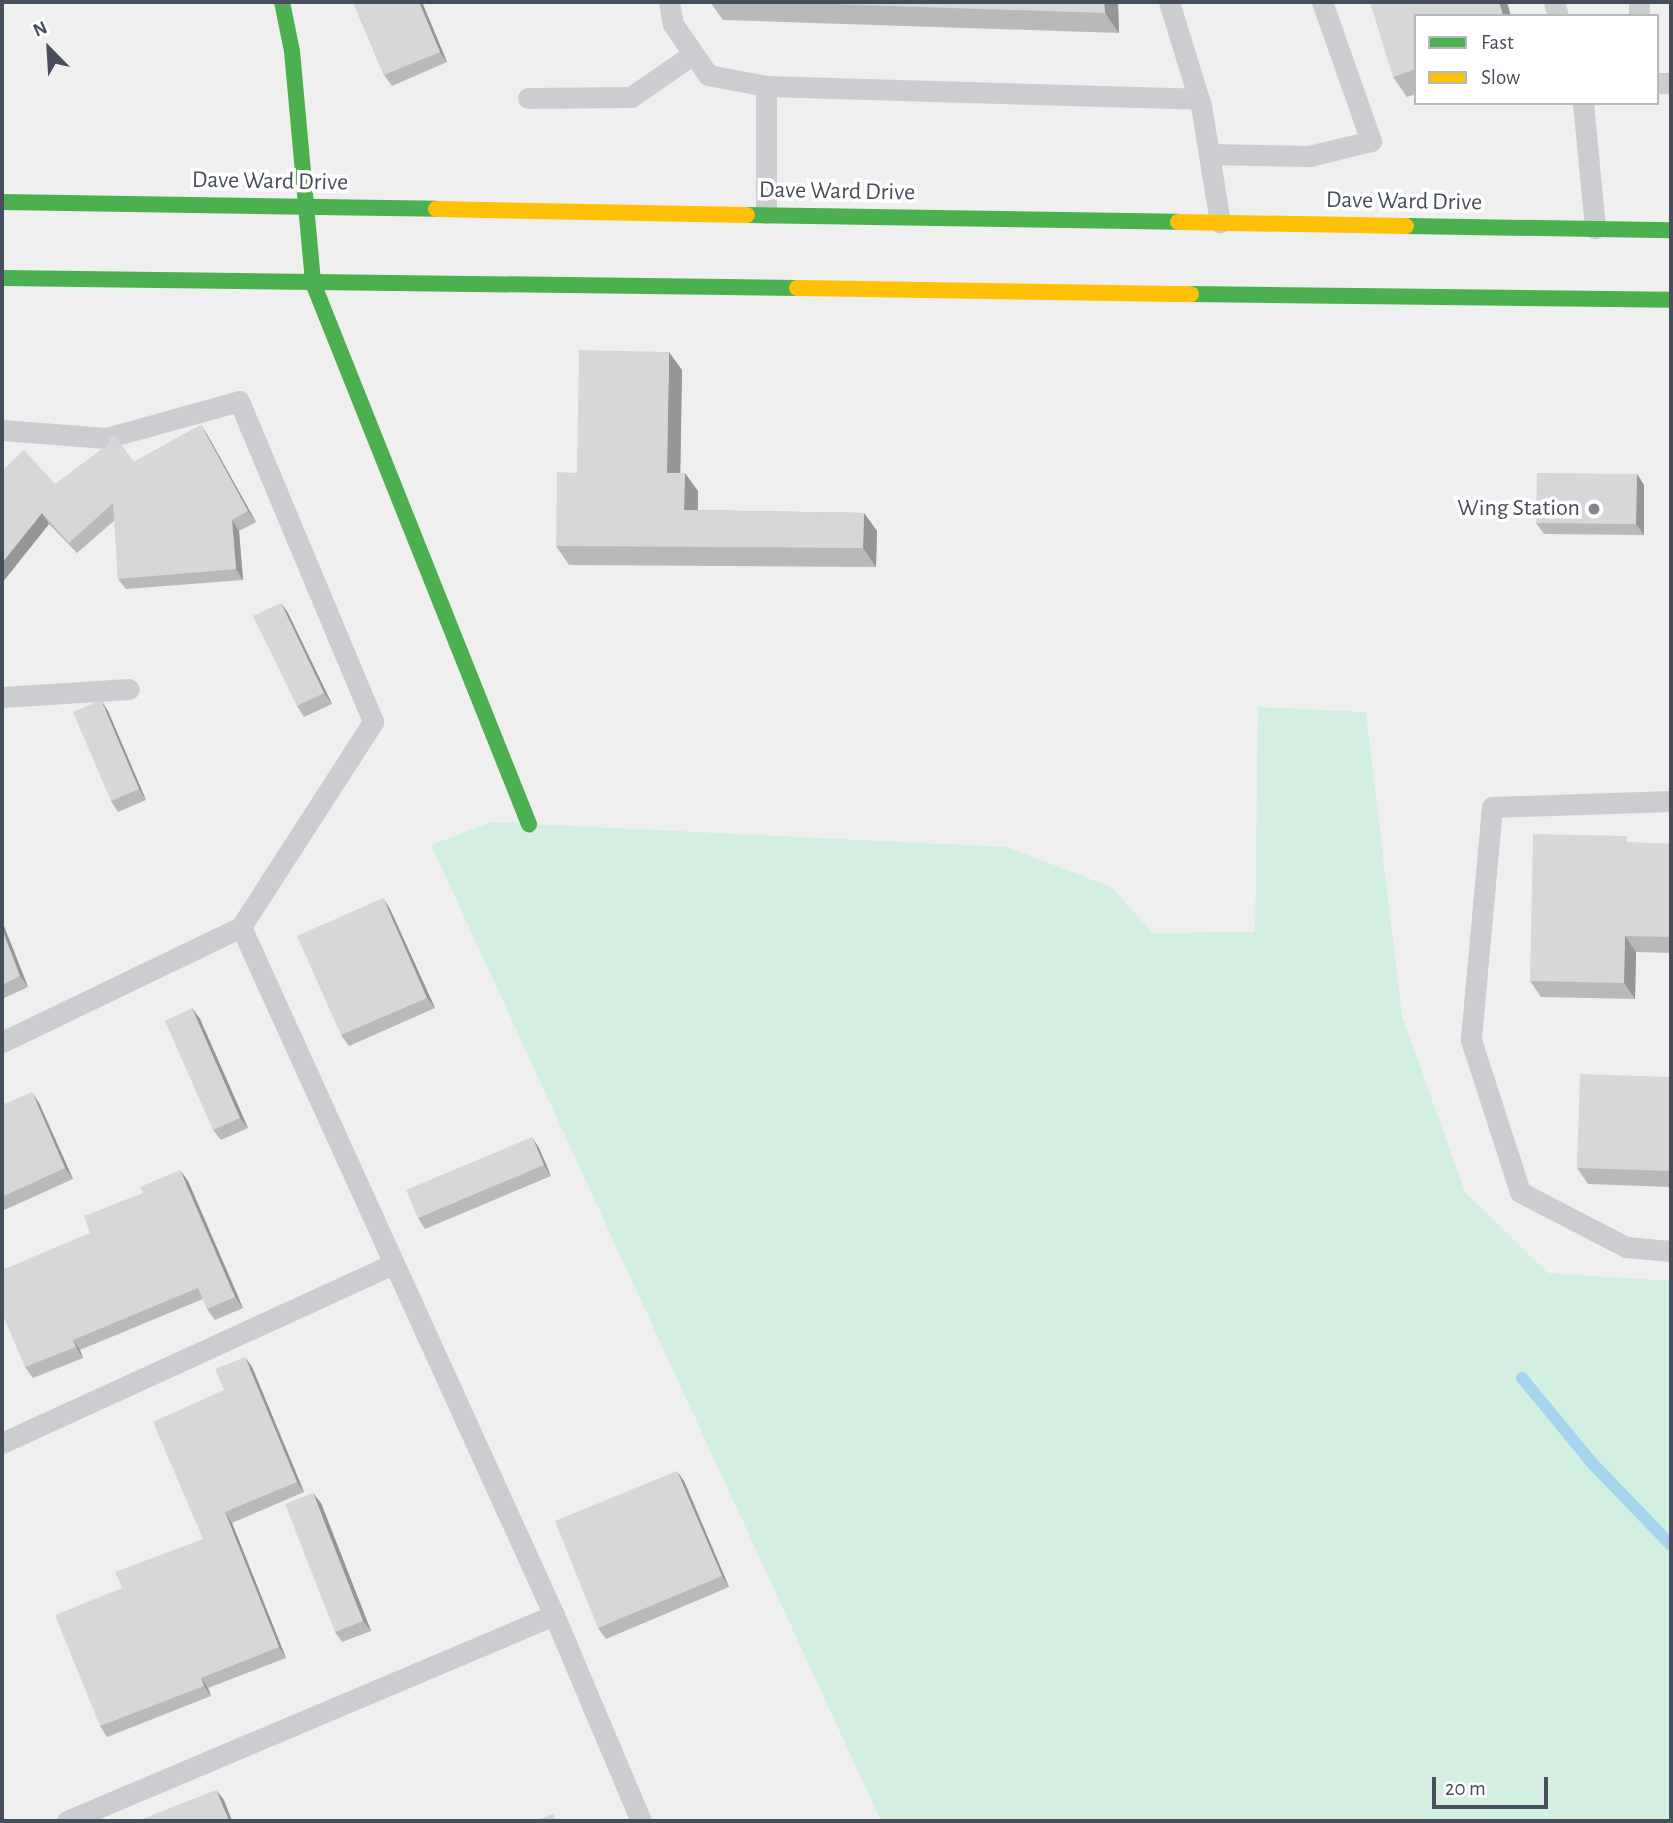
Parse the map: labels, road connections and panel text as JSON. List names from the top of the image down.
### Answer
{
  "streets": {
    "main road": ["Dave Ward Drive"]
  },
  "places": ["Wing Station"],
  "legend": ["Fast", "Slow"],
  "scale_bar": "20 m",
  "north": "top left"
}
